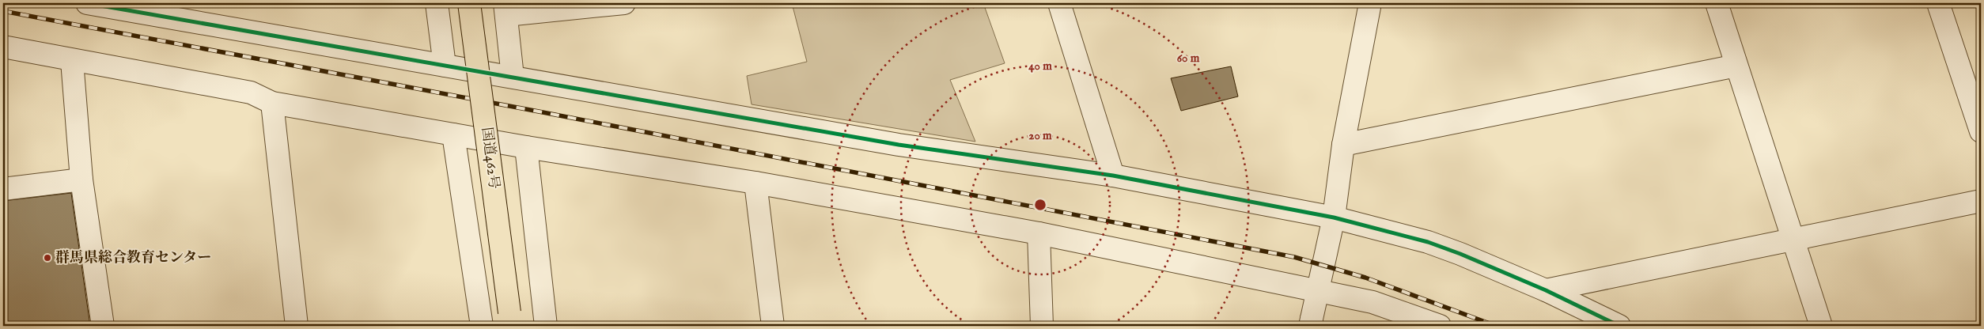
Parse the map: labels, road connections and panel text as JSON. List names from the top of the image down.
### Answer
{
  "streets": {
    "highway": ["国道462号"]
  },
  "places": ["群馬県総合教育センター"],
  "rings": ["60 m", "40 m", "20 m"]
}
